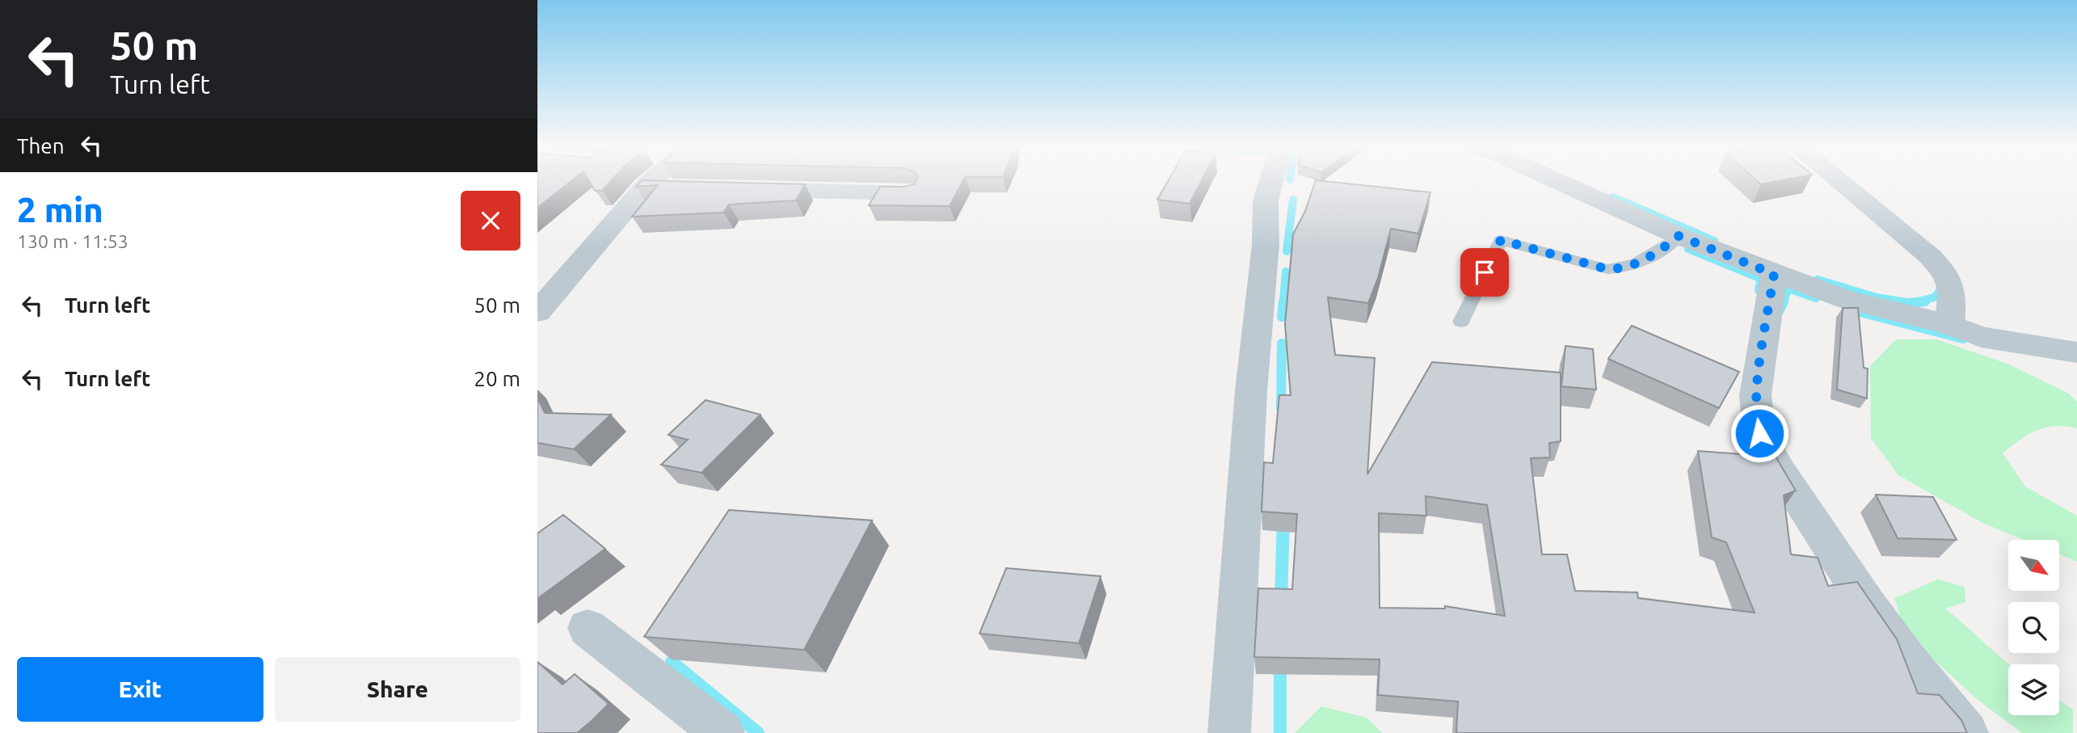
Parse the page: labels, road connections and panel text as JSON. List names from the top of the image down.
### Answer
{
  "north": "bottom right",
  "page": {
    "turn": ["50 m", "Turn left"],
    "then": "Then",
    "heading": ["2 min", "130 m · 11:53"],
    "list": [
      {
        "name": "Turn left",
        "value": "50 m"
      },
      {
        "name": "Turn left",
        "value": "20 m"
      }
    ],
    "buttons": ["Exit", "Share"]
  }
}
